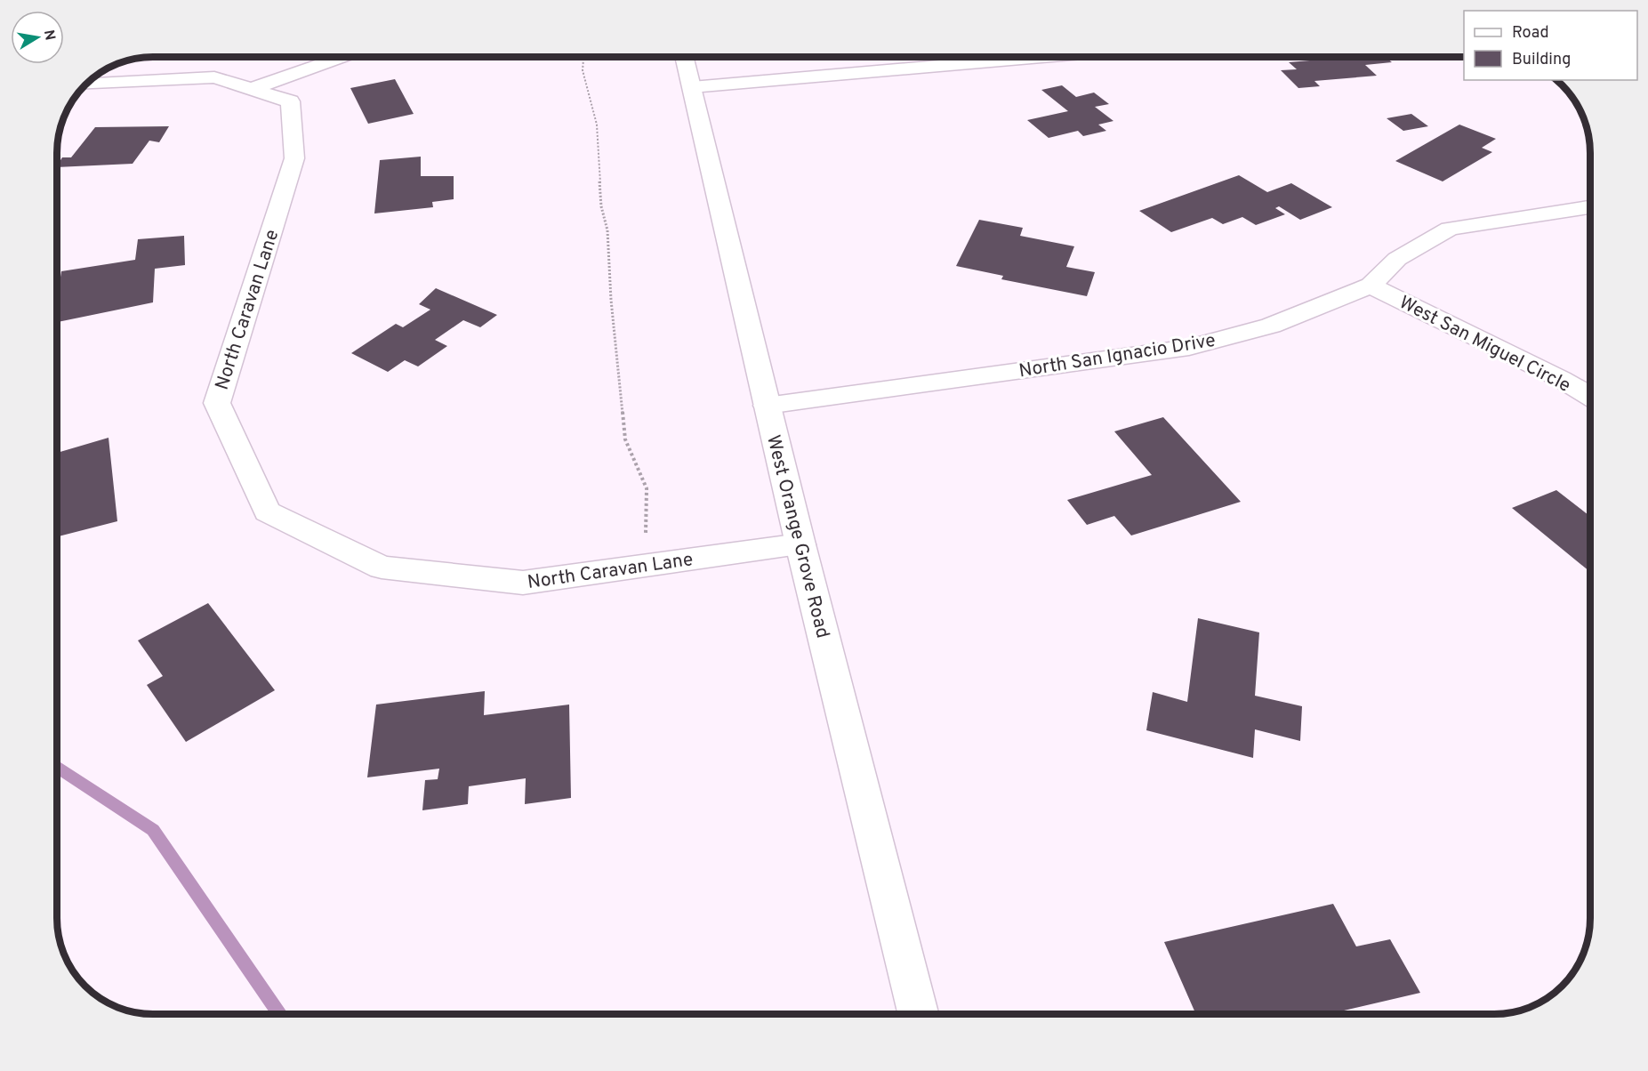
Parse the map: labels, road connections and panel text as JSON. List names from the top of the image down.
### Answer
{
  "streets": {
    "street": [
      "North Caravan Lane",
      "West San Miguel Circle",
      "North San Ignacio Drive",
      "West Orange Grove Road"
    ]
  },
  "crossings": [
    ["North Caravan Lane", "West Orange Grove Road"],
    ["West San Miguel Circle", "North San Ignacio Drive"],
    ["North San Ignacio Drive", "West Orange Grove Road"]
  ],
  "legend": ["Road", "Building"],
  "north": "right"
}
